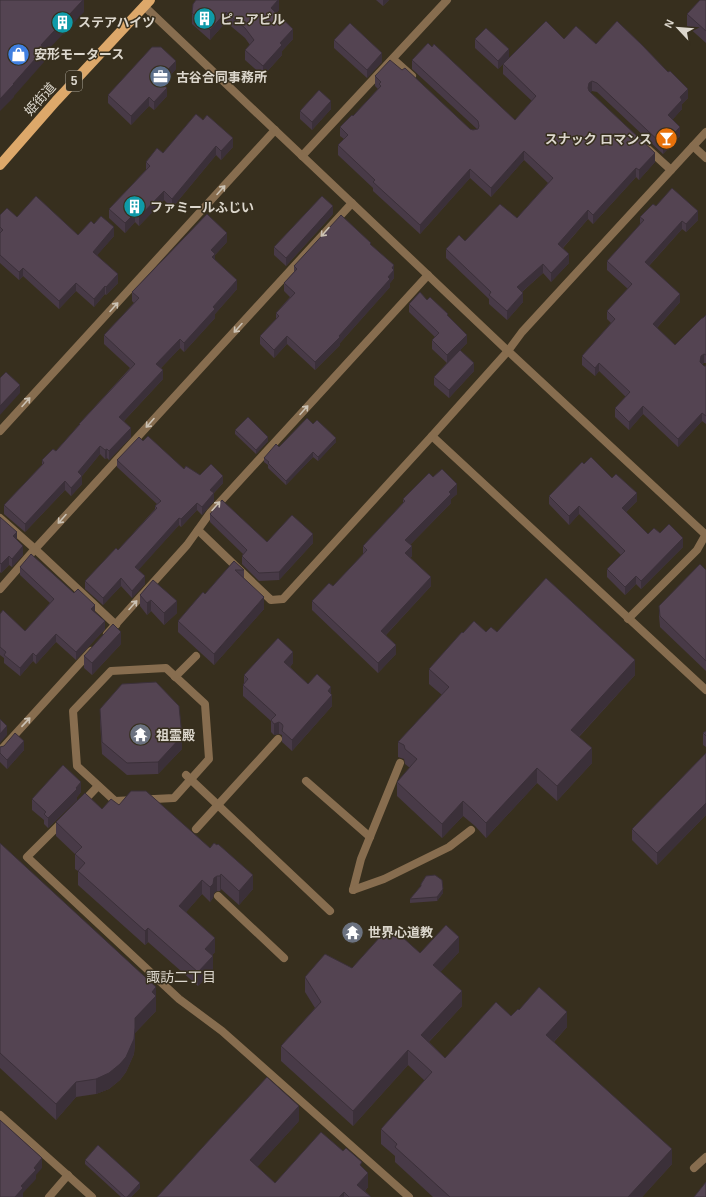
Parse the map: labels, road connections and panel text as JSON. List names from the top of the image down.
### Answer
{
  "streets": {
    "main road": ["5", "姫街道"]
  },
  "districts": ["諏訪二丁目"],
  "places": {
    "building": ["ピュアビル", "ステアハイツ", "ファミールふじい"],
    "shop": ["安形モータース"],
    "office": ["古谷合同事務所"],
    "bar": ["スナック ロマンス"],
    "temple": ["祖霊殿", "世界心道教"]
  },
  "north": "top left"
}
